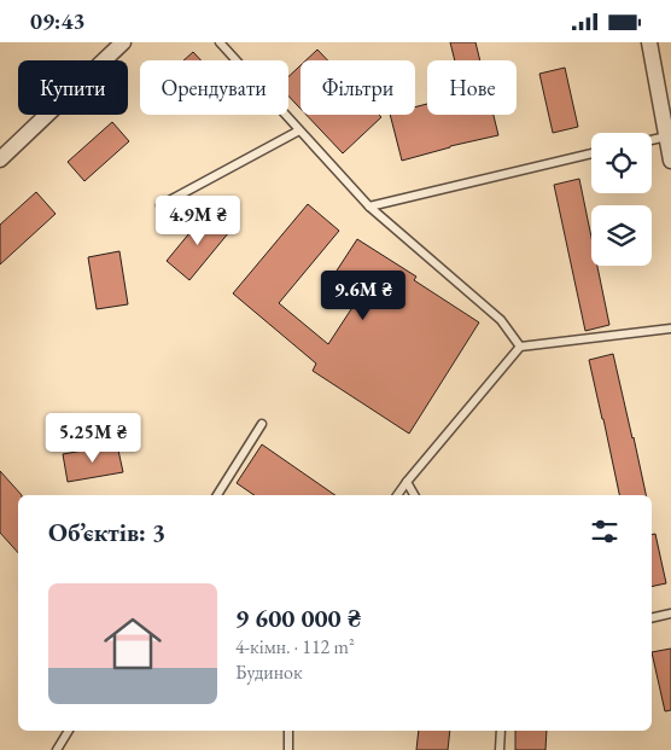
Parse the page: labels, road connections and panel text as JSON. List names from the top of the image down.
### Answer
{
  "page": {
    "status": "09:43",
    "chip": [
      "Купити",
      "Орендувати",
      "Фільтри",
      "Нове"
    ],
    "price": ["4.9M ₴", "9.6M ₴", "5.25M ₴"],
    "heading": "Об’єктів: 3",
    "list": [
      {
        "name": "9 600 000 ₴",
        "note": "4-кімн. · 112 m² · Будинок"
      }
    ]
  }
}
